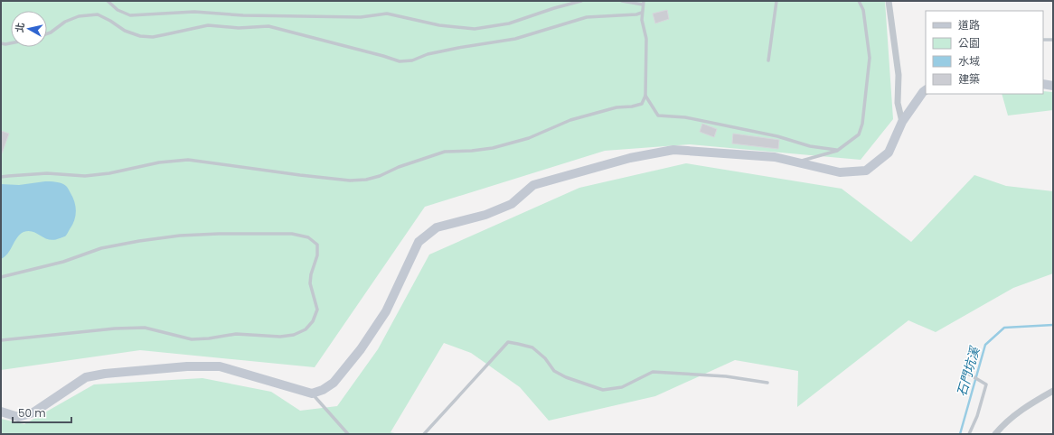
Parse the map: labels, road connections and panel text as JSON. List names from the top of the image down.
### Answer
{
  "water": ["石門坑溪"],
  "legend": [
    "道路",
    "公園",
    "水域",
    "建築"
  ],
  "scale_bar": "50 m",
  "north": "left"
}
